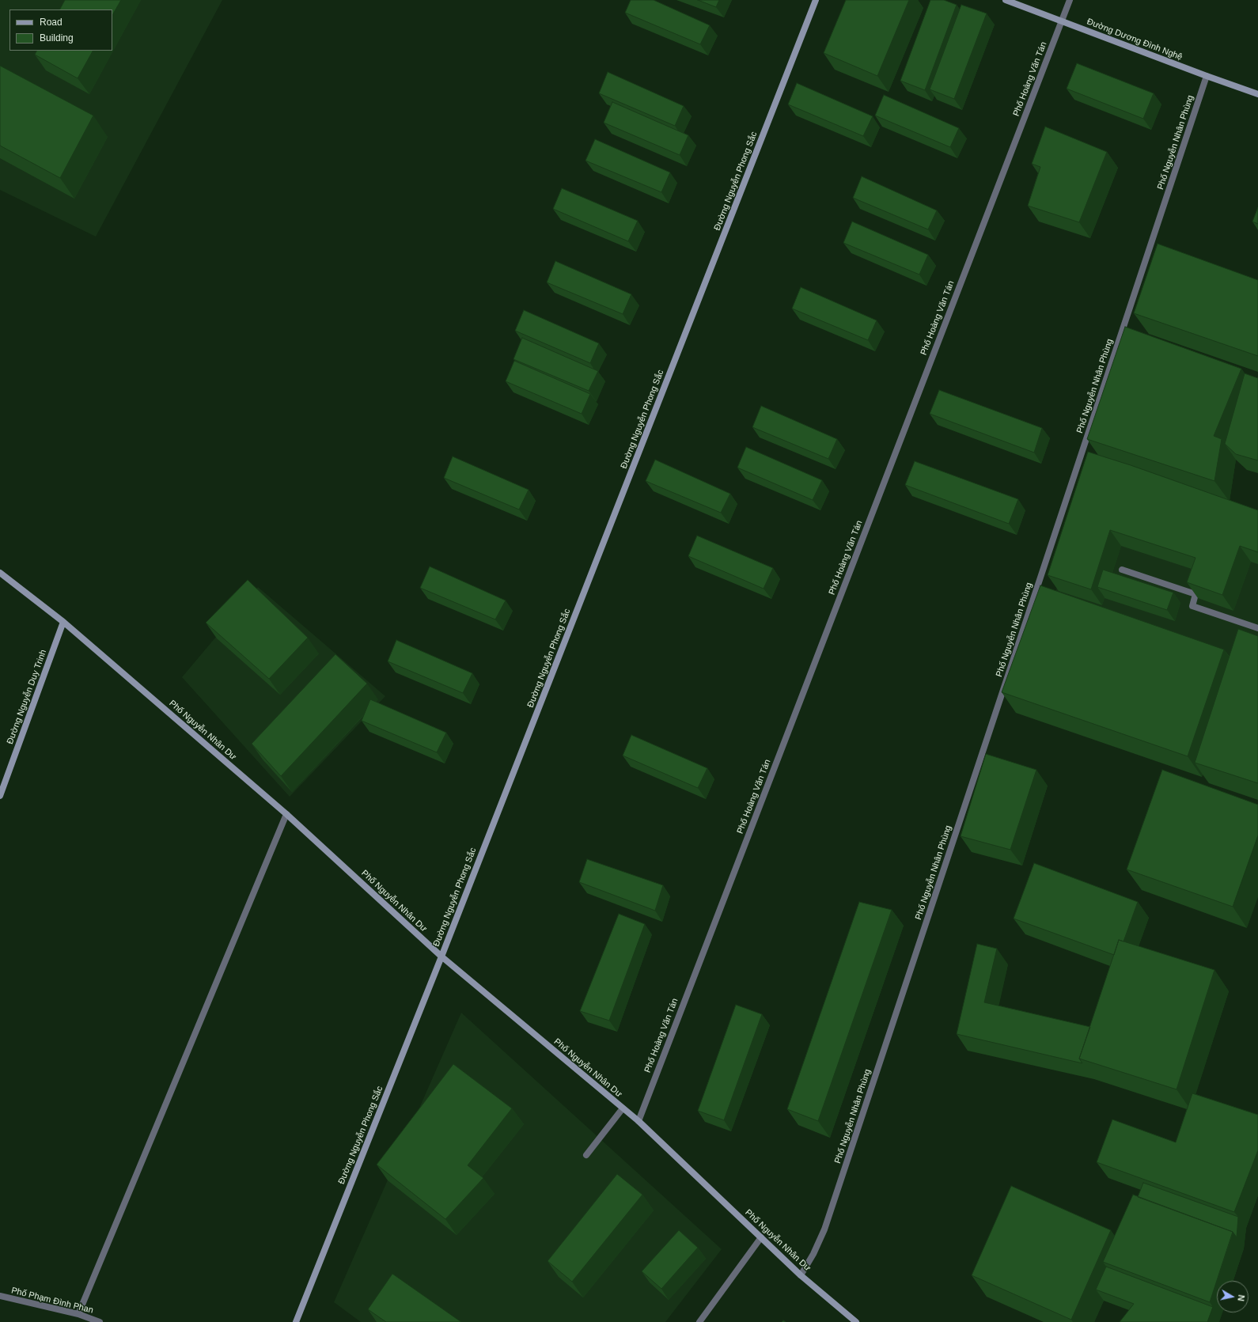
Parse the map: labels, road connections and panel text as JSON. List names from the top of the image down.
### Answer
{
  "streets": {
    "main road": [
      "Đường Dương Đình Nghệ",
      "Đường Nguyễn Phong Sắc",
      "Đường Nguyễn Duy Trinh",
      "Phố Nguyễn Nhân Dư"
    ],
    "street": ["Phố Hoàng Văn Tán", "Phố Nguyễn Nhân Phùng", "Phố Phạm Đình Phan"]
  },
  "crossings": [
    ["Đường Dương Đình Nghệ", "Phố Hoàng Văn Tán"],
    ["Đường Dương Đình Nghệ", "Phố Nguyễn Nhân Phùng"],
    ["Phố Hoàng Văn Tán", "Phố Nguyễn Nhân Dư"],
    ["Phố Nguyễn Nhân Phùng", "Phố Nguyễn Nhân Dư"],
    ["Đường Nguyễn Phong Sắc", "Phố Nguyễn Nhân Dư"],
    ["Đường Nguyễn Duy Trinh", "Phố Nguyễn Nhân Dư"]
  ],
  "legend": ["Road", "Building"],
  "north": "right"
}
